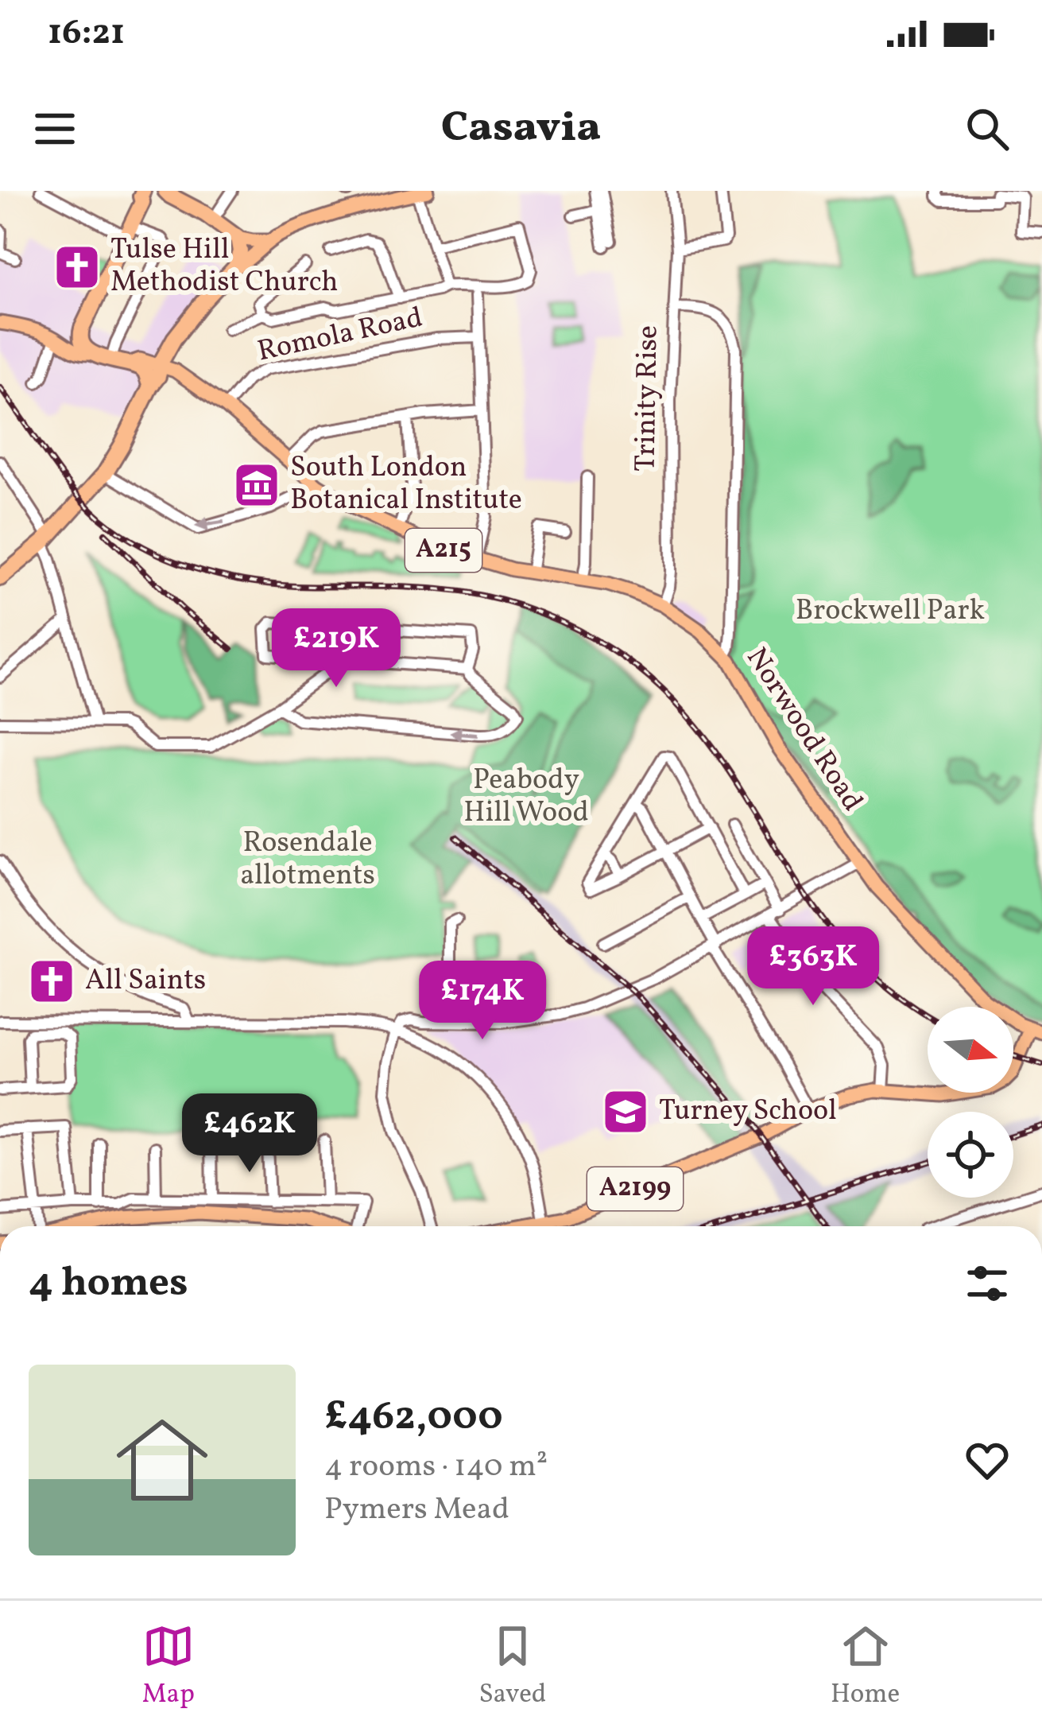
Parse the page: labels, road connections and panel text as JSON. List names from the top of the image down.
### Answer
{
  "streets": {
    "highway": ["Norwood Road"],
    "main road": ["A215", "A2199"],
    "street": ["Romola Road", "Trinity Rise"]
  },
  "crossings": [
    ["Romola Road", "Norwood Road"],
    ["Trinity Rise", "Norwood Road"],
    ["Norwood Road", "A2199"]
  ],
  "parks": ["Brockwell Park", "Peabody Hill Wood", "Rosendale allotments"],
  "places": {
    "church": ["Tulse Hill Methodist Church", "All Saints"],
    "museum": ["South London Botanical Institute"],
    "school or university": ["Turney School"]
  },
  "north": "right",
  "page": {
    "status": "16:21",
    "header": "Casavia",
    "price": [
      "£219K",
      "£363K",
      "£174K",
      "£462K"
    ],
    "heading": "4 homes",
    "list": [
      {
        "name": "£462,000",
        "note": "4 rooms · 140 m² · Pymers Mead"
      }
    ],
    "tabs": ["Map", "Saved", "Home"]
  }
}
